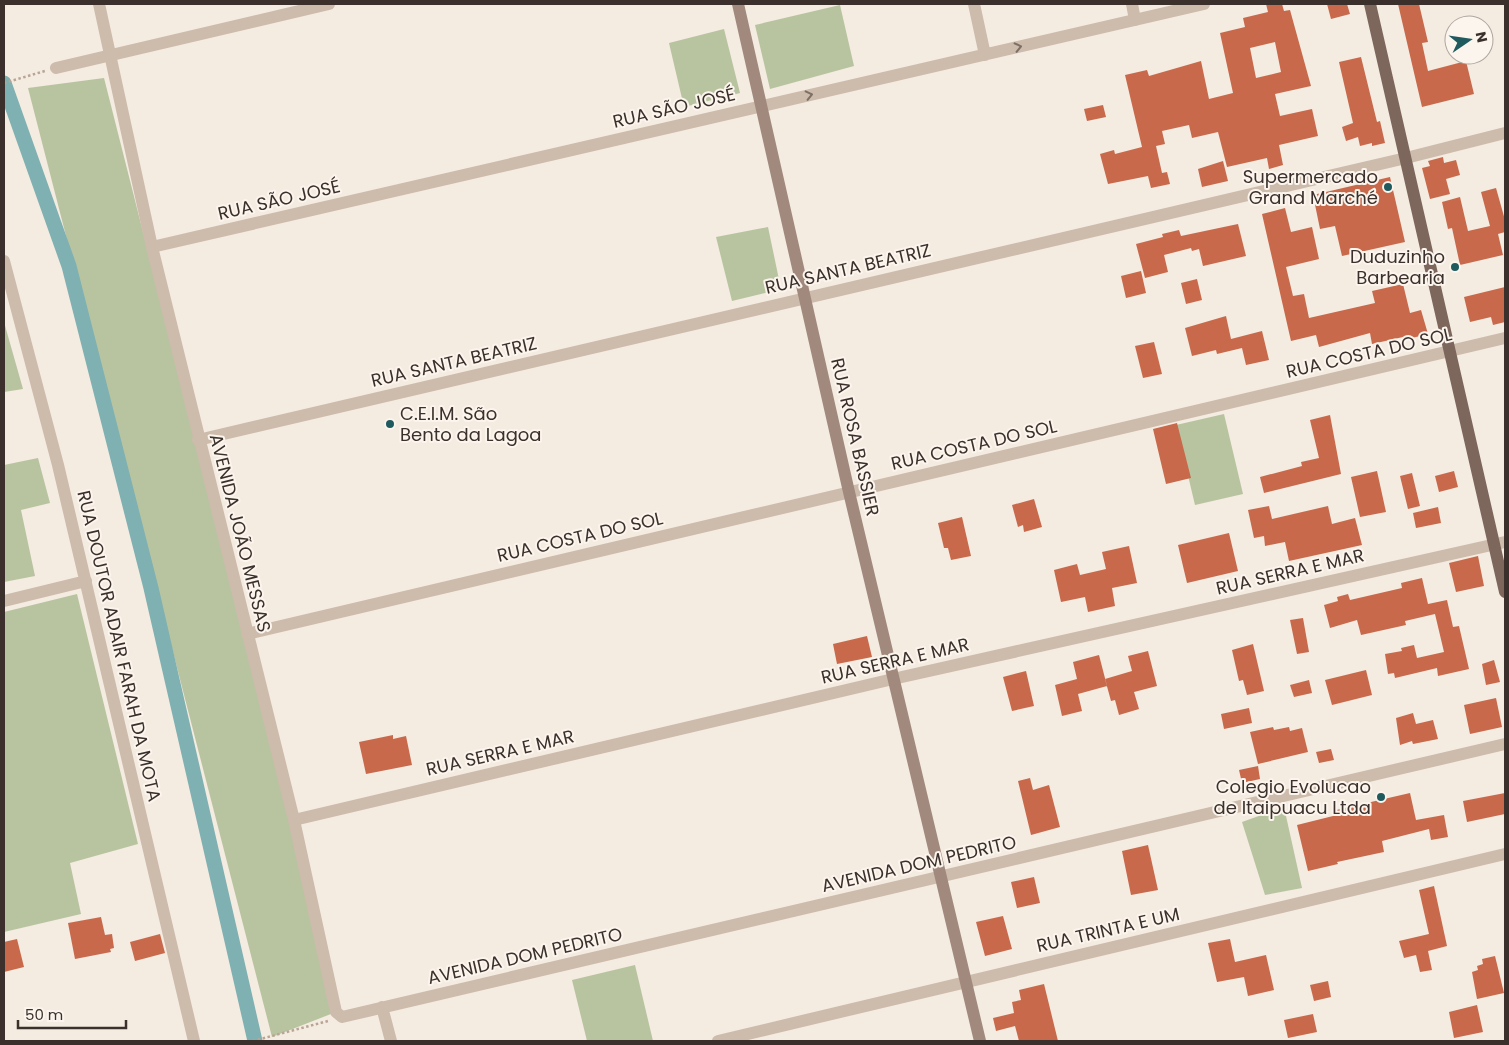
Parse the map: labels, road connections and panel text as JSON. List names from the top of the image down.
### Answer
{
  "streets": {
    "street": [
      "RUA SÃO JOSÉ",
      "RUA SANTA BEATRIZ",
      "RUA COSTA DO SOL",
      "RUA ROSA BASSIER",
      "AVENIDA JOÃO MESSAS",
      "RUA SERRA E MAR",
      "RUA DOUTOR ADAIR FARAH DA MOTA",
      "AVENIDA DOM PEDRITO",
      "RUA TRINTA E UM"
    ]
  },
  "crossings": [
    ["RUA SÃO JOSÉ", "RUA ROSA BASSIER"],
    ["RUA SÃO JOSÉ", "AVENIDA JOÃO MESSAS"],
    ["RUA SANTA BEATRIZ", "RUA ROSA BASSIER"],
    ["RUA SANTA BEATRIZ", "AVENIDA JOÃO MESSAS"],
    ["RUA COSTA DO SOL", "RUA ROSA BASSIER"],
    ["RUA COSTA DO SOL", "AVENIDA JOÃO MESSAS"],
    ["RUA ROSA BASSIER", "RUA SERRA E MAR"],
    ["RUA ROSA BASSIER", "AVENIDA DOM PEDRITO"],
    ["RUA ROSA BASSIER", "RUA TRINTA E UM"],
    ["AVENIDA JOÃO MESSAS", "RUA SERRA E MAR"],
    ["AVENIDA JOÃO MESSAS", "AVENIDA DOM PEDRITO"]
  ],
  "one_way": ["RUA SÃO JOSÉ"],
  "places": [
    "Supermercado Grand Marché",
    "Duduzinho Barbearia",
    "C.E.I.M. São Bento da Lagoa",
    "Colegio Evolucao de Itaipuacu Ltda"
  ],
  "scale_bar": "50 m",
  "north": "right"
}
